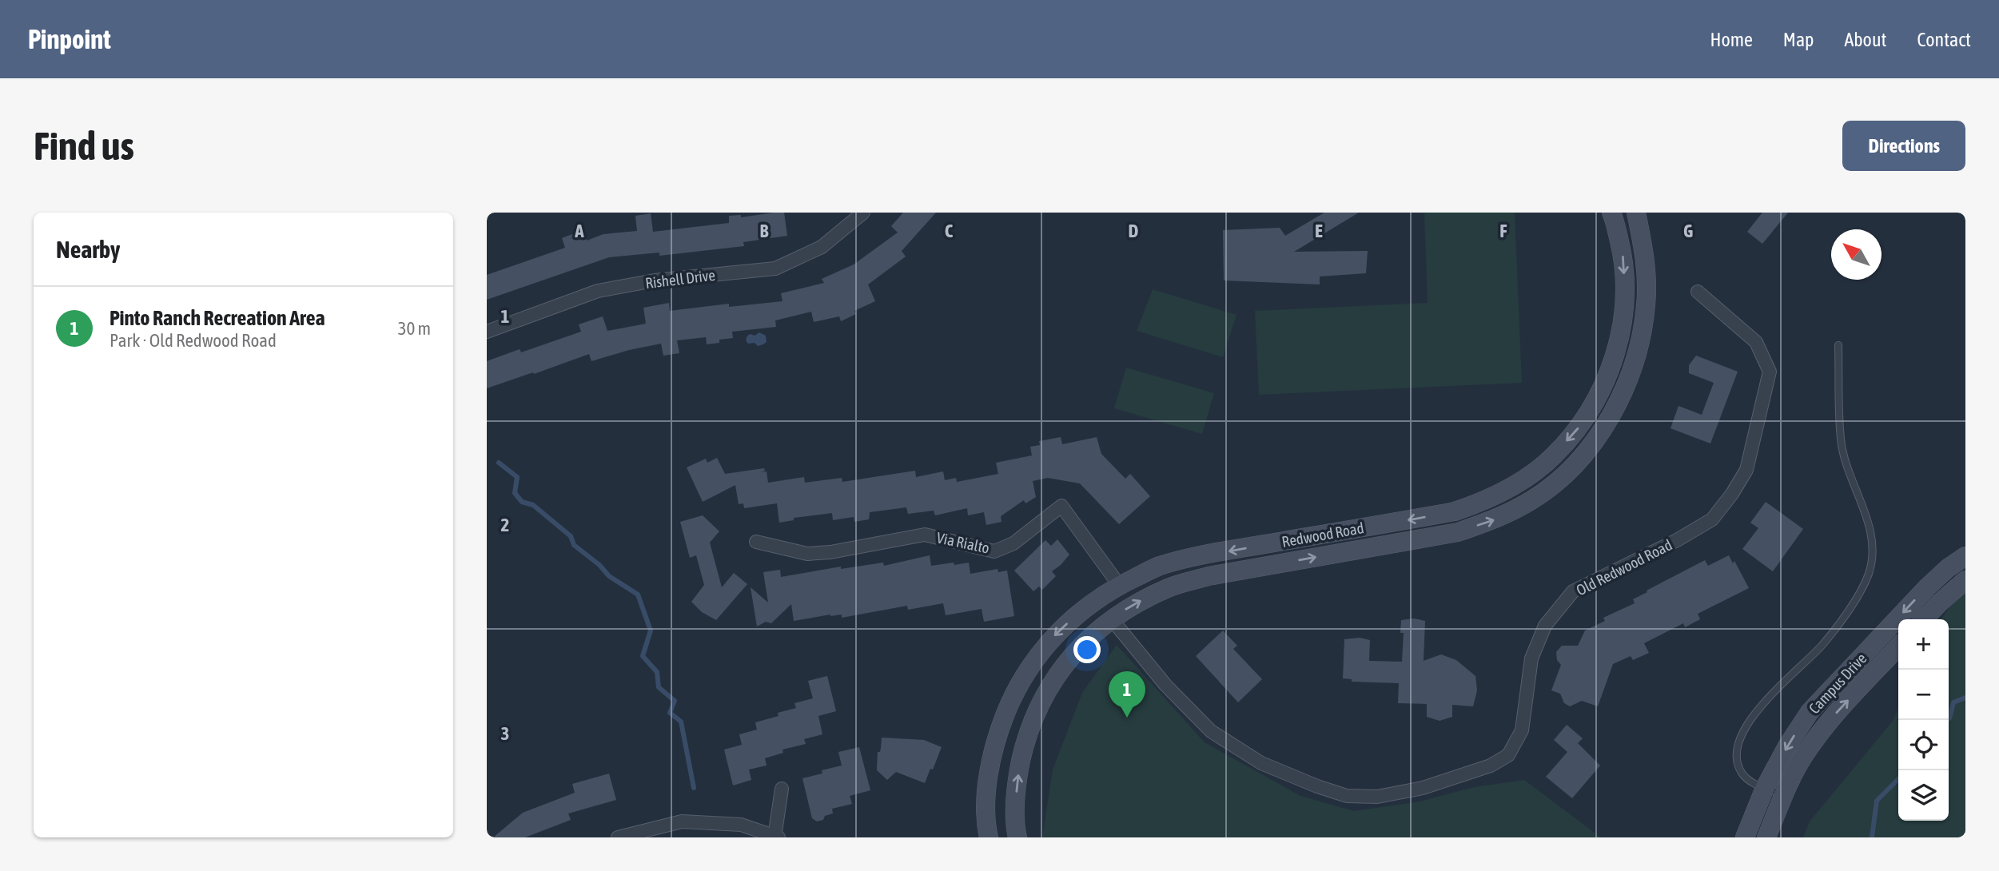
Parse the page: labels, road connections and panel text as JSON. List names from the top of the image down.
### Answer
{
  "streets": {
    "main road": ["Redwood Road", "Campus Drive"],
    "street": ["Rishell Drive", "Via Rialto", "Old Redwood Road"]
  },
  "crossings": [
    ["Redwood Road", "Via Rialto"],
    ["Redwood Road", "Old Redwood Road"]
  ],
  "north": "top left",
  "page": {
    "header": "Pinpoint",
    "nav": [
      "Home",
      "Map",
      "About",
      "Contact"
    ],
    "buttons": "Directions",
    "title": "Find us",
    "heading": "Nearby",
    "list": [
      {
        "mark": "1",
        "name": "Pinto Ranch Recreation Area",
        "note": "Park · Old Redwood Road",
        "value": "30 m"
      }
    ],
    "map_buttons": ["+", "−"],
    "pins": "1"
  },
  "grid": {
    "columns": [
      "A",
      "B",
      "C",
      "D",
      "E",
      "F",
      "G"
    ],
    "rows": ["1", "2", "3"]
  }
}
